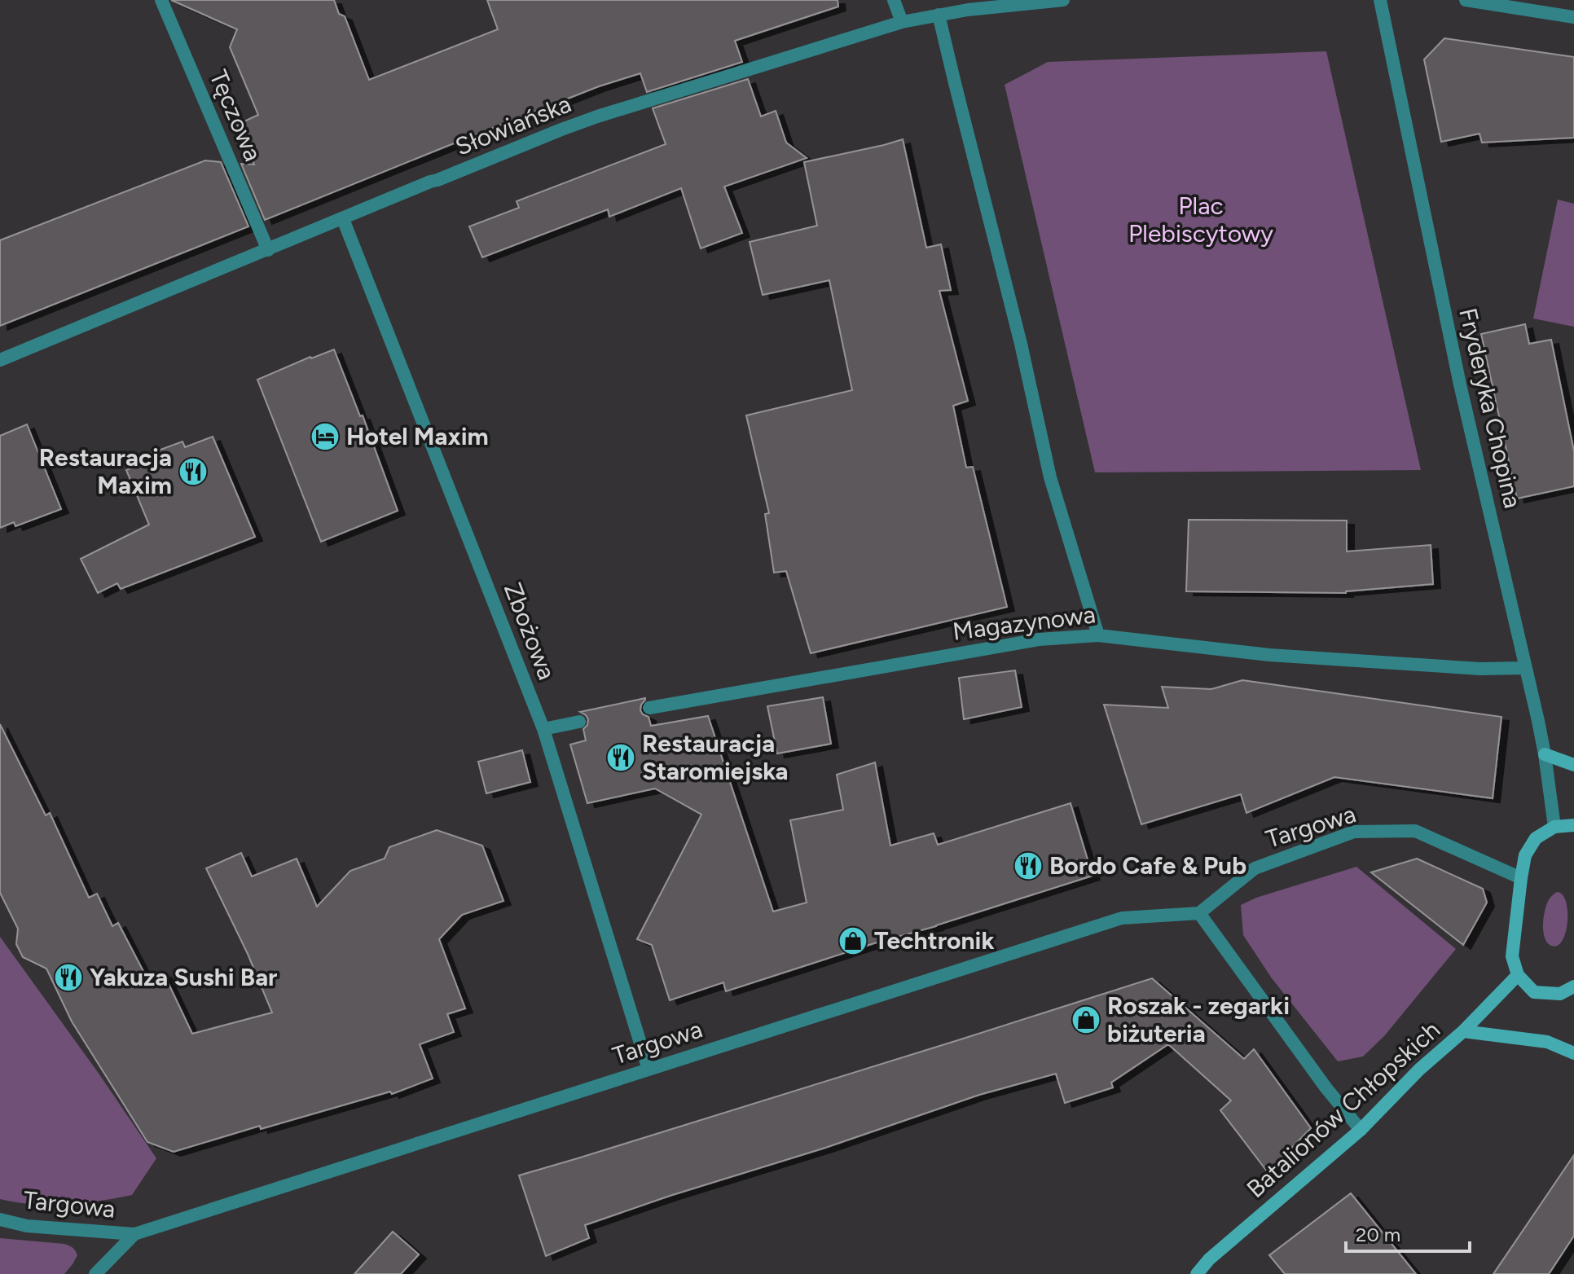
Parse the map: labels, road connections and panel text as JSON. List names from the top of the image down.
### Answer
{
  "streets": {
    "street": [
      "Tęczowa",
      "Słowiańska",
      "Fryderyka Chopina",
      "Magazynowa",
      "Zbożowa",
      "Targowa",
      "Batalionów Chłopskich"
    ]
  },
  "crossings": [
    ["Tęczowa", "Słowiańska"],
    ["Słowiańska", "Zbożowa"],
    ["Fryderyka Chopina", "Magazynowa"],
    ["Zbożowa", "Targowa"]
  ],
  "parks": ["Plac Plebiscytowy"],
  "places": {
    "hotel": ["Hotel Maxim"],
    "restaurant": [
      "Restauracja Maxim",
      "Restauracja Staromiejska",
      "Bordo Cafe & Pub",
      "Yakuza Sushi Bar"
    ],
    "shop": ["Techtronik", "Roszak - zegarki biżuteria"]
  },
  "scale_bar": "20 m"
}
